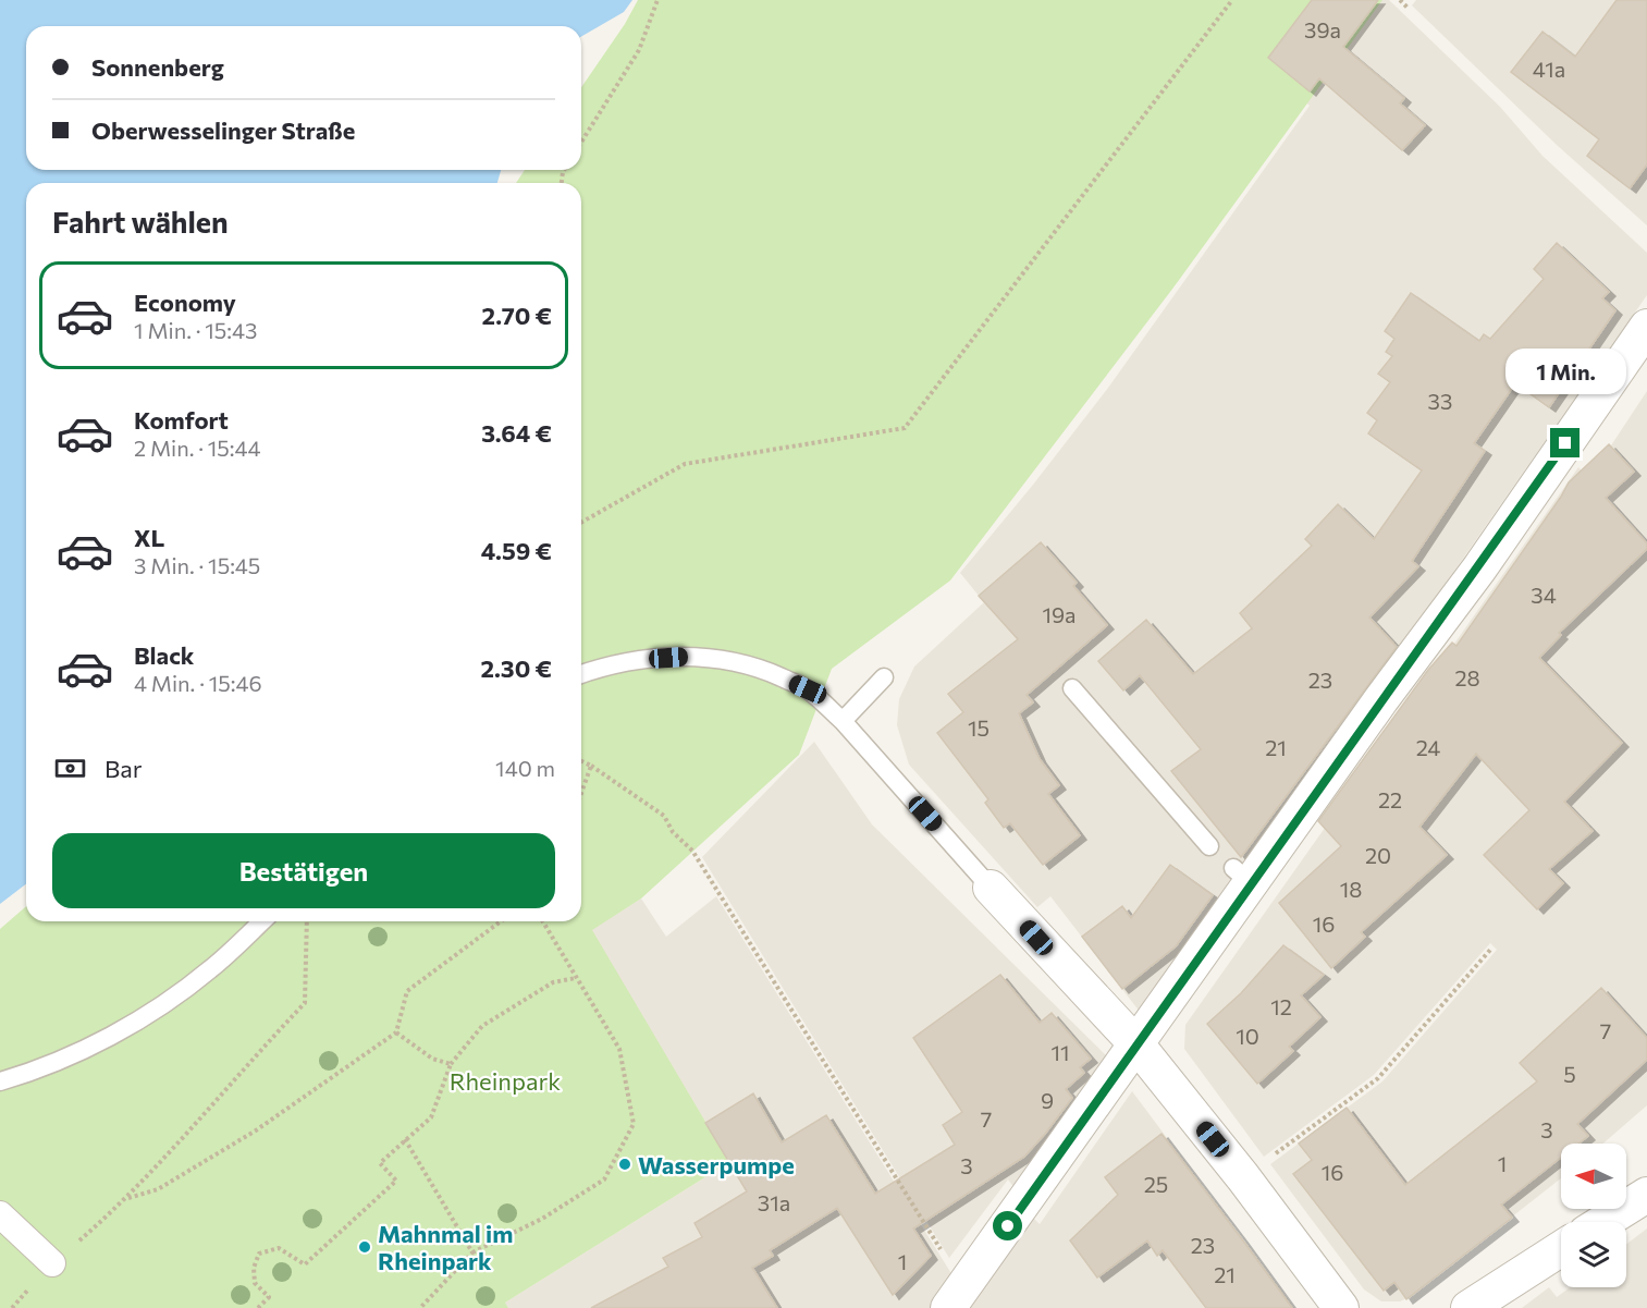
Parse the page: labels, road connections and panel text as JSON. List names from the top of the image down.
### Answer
{
  "parks": ["Rheinpark"],
  "places": ["Wasserpumpe", "Mahnmal im Rheinpark"],
  "house_numbers": [
    "39a",
    "41a",
    "33",
    "34",
    "19a",
    "28",
    "23",
    "15",
    "21",
    "24",
    "22",
    "20",
    "18",
    "16",
    "12",
    "7",
    "10",
    "11",
    "5",
    "9",
    "7",
    "3",
    "1",
    "3",
    "16",
    "25",
    "31a",
    "23",
    "1",
    "21"
  ],
  "north": "left",
  "page": {
    "banner": ["Sonnenberg", "Oberwesselinger Straße"],
    "heading": "Fahrt wählen",
    "list": [
      {
        "name": "Economy",
        "note": "1 Min. · 15:43",
        "value": "2.70 €"
      },
      {
        "name": "Komfort",
        "note": "2 Min. · 15:44",
        "value": "3.64 €"
      },
      {
        "name": "XL",
        "note": "3 Min. · 15:45",
        "value": "4.59 €"
      },
      {
        "name": "Black",
        "note": "4 Min. · 15:46",
        "value": "2.30 €"
      }
    ],
    "bubble": "1 Min.",
    "pay": ["Bar", "140 m"],
    "buttons": "Bestätigen"
  }
}
